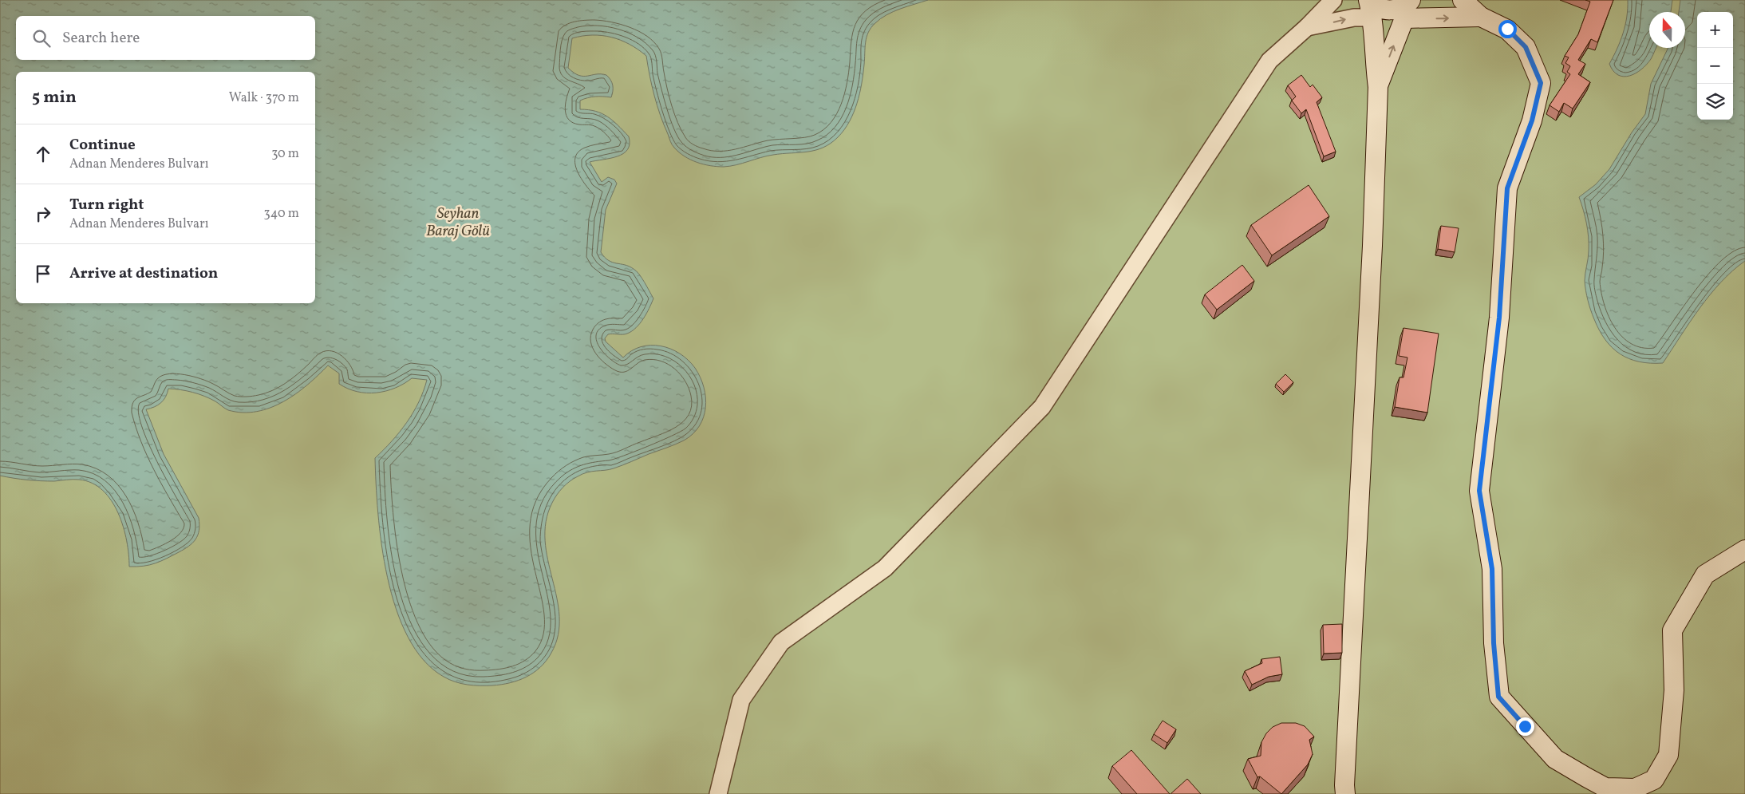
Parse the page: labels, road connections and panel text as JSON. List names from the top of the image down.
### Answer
{
  "water": ["Seyhan Baraj Gölü"],
  "north": "top",
  "page": {
    "map_buttons": ["+", "−"],
    "search": "Search here",
    "heading": ["5 min", "Walk · 370 m"],
    "list": [
      ["Continue", "Adnan Menderes Bulvarı", "30 m"],
      ["Turn right", "Adnan Menderes Bulvarı", "340 m"],
      "Arrive at destination"
    ]
  }
}
